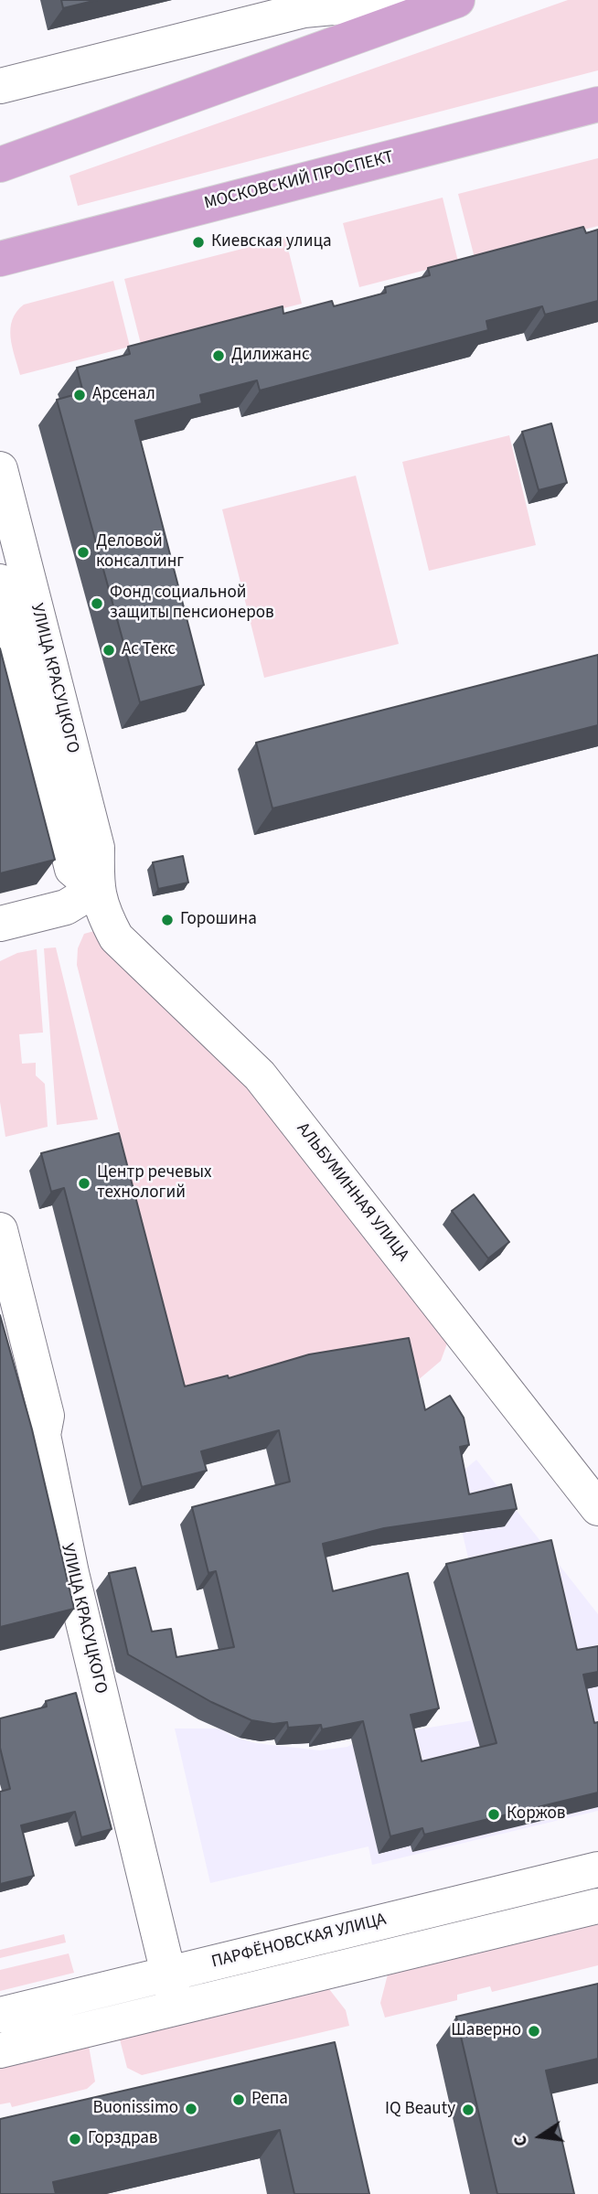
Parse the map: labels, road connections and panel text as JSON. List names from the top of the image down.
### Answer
{
  "streets": {
    "main road": ["МОСКОВСКИЙ ПРОСПЕКТ"],
    "street": ["УЛИЦА КРАСУЦКОГО", "АЛЬБУМИННАЯ УЛИЦА", "ПАРФЁНОВСКАЯ УЛИЦА"]
  },
  "crossings": [
    ["УЛИЦА КРАСУЦКОГО", "АЛЬБУМИННАЯ УЛИЦА"],
    ["УЛИЦА КРАСУЦКОГО", "ПАРФЁНОВСКАЯ УЛИЦА"]
  ],
  "places": [
    "Киевская улица",
    "Дилижанс",
    "Арсенал",
    "Деловой консалтинг",
    "Фонд социальной защиты пенсионеров",
    "Ас Текс",
    "Горошина",
    "Центр речевых технологий",
    "Коржов",
    "Шаверно",
    "Репа",
    "Buonissimo",
    "IQ Beauty",
    "Горздрав"
  ],
  "north": "left"
}
